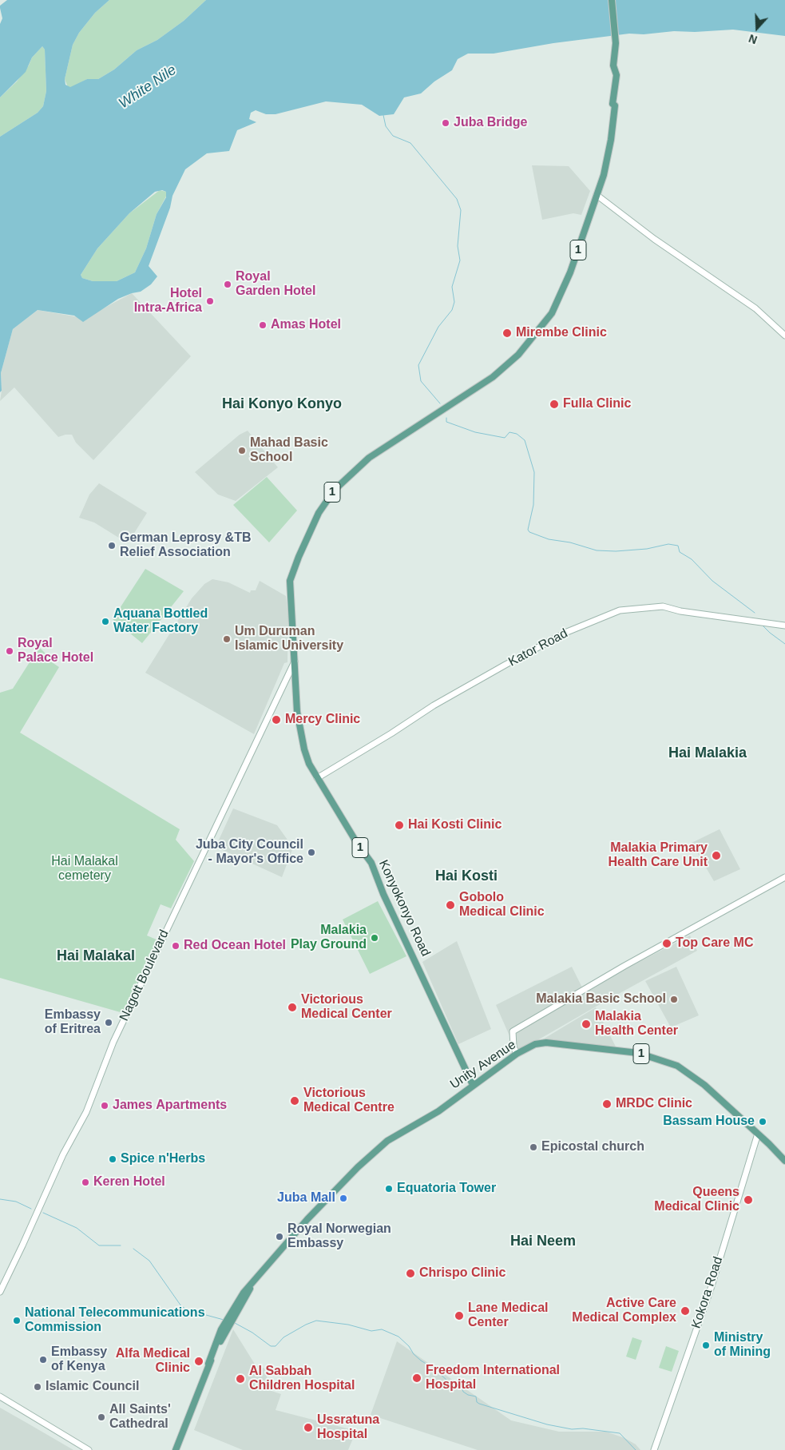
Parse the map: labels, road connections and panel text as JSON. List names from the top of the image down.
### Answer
{
  "streets": {
    "main road": ["1", "Konyokonyo Road", "Unity Avenue"],
    "street": ["Kator Road", "Nagott Boulevard", "Kokora Road"]
  },
  "crossings": [
    ["1", "Konyokonyo Road"],
    ["Kator Road", "Konyokonyo Road"],
    ["Konyokonyo Road", "Nagott Boulevard"],
    ["Konyokonyo Road", "Unity Avenue"],
    ["Unity Avenue", "Kokora Road"]
  ],
  "districts": [
    "Hai Konyo Konyo",
    "Hai Malakia",
    "Hai Kosti",
    "Hai Malakal",
    "Hai Neem"
  ],
  "water": ["White Nile"],
  "parks": ["Hai Malakal cemetery"],
  "places": [
    "Juba Bridge",
    "Royal Garden Hotel",
    "Hotel Intra-Africa",
    "Amas Hotel",
    "Mirembe Clinic",
    "Fulla Clinic",
    "Mahad Basic School",
    "German Leprosy &TB Relief Association",
    "Aquana Bottled Water Factory",
    "Um Duruman Islamic University",
    "Royal Palace Hotel",
    "Mercy Clinic",
    "Hai Kosti Clinic",
    "Juba City Council - Mayor's Office",
    "Malakia Primary Health Care Unit",
    "Gobolo Medical Clinic",
    "Malakia Play Ground",
    "Top Care MC",
    "Red Ocean Hotel",
    "Malakia Basic School",
    "Victorious Medical Center",
    "Embassy of Eritrea",
    "Malakia Health Center",
    "Victorious Medical Centre",
    "MRDC Clinic",
    "James Apartments",
    "Bassam House",
    "Epicostal church",
    "Spice n'Herbs",
    "Keren Hotel",
    "Equatoria Tower",
    "Juba Mall",
    "Queens Medical Clinic",
    "Royal Norwegian Embassy",
    "Chrispo Clinic",
    "Active Care Medical Complex",
    "Lane Medical Center",
    "National Telecommunications Commission",
    "Ministry of Mining",
    "Embassy of Kenya",
    "Alfa Medical Clinic",
    "Freedom International Hospital",
    "Al Sabbah Children Hospital",
    "Islamic Council",
    "All Saints' Cathedral",
    "Ussratuna Hospital"
  ],
  "north": "bottom"
}
